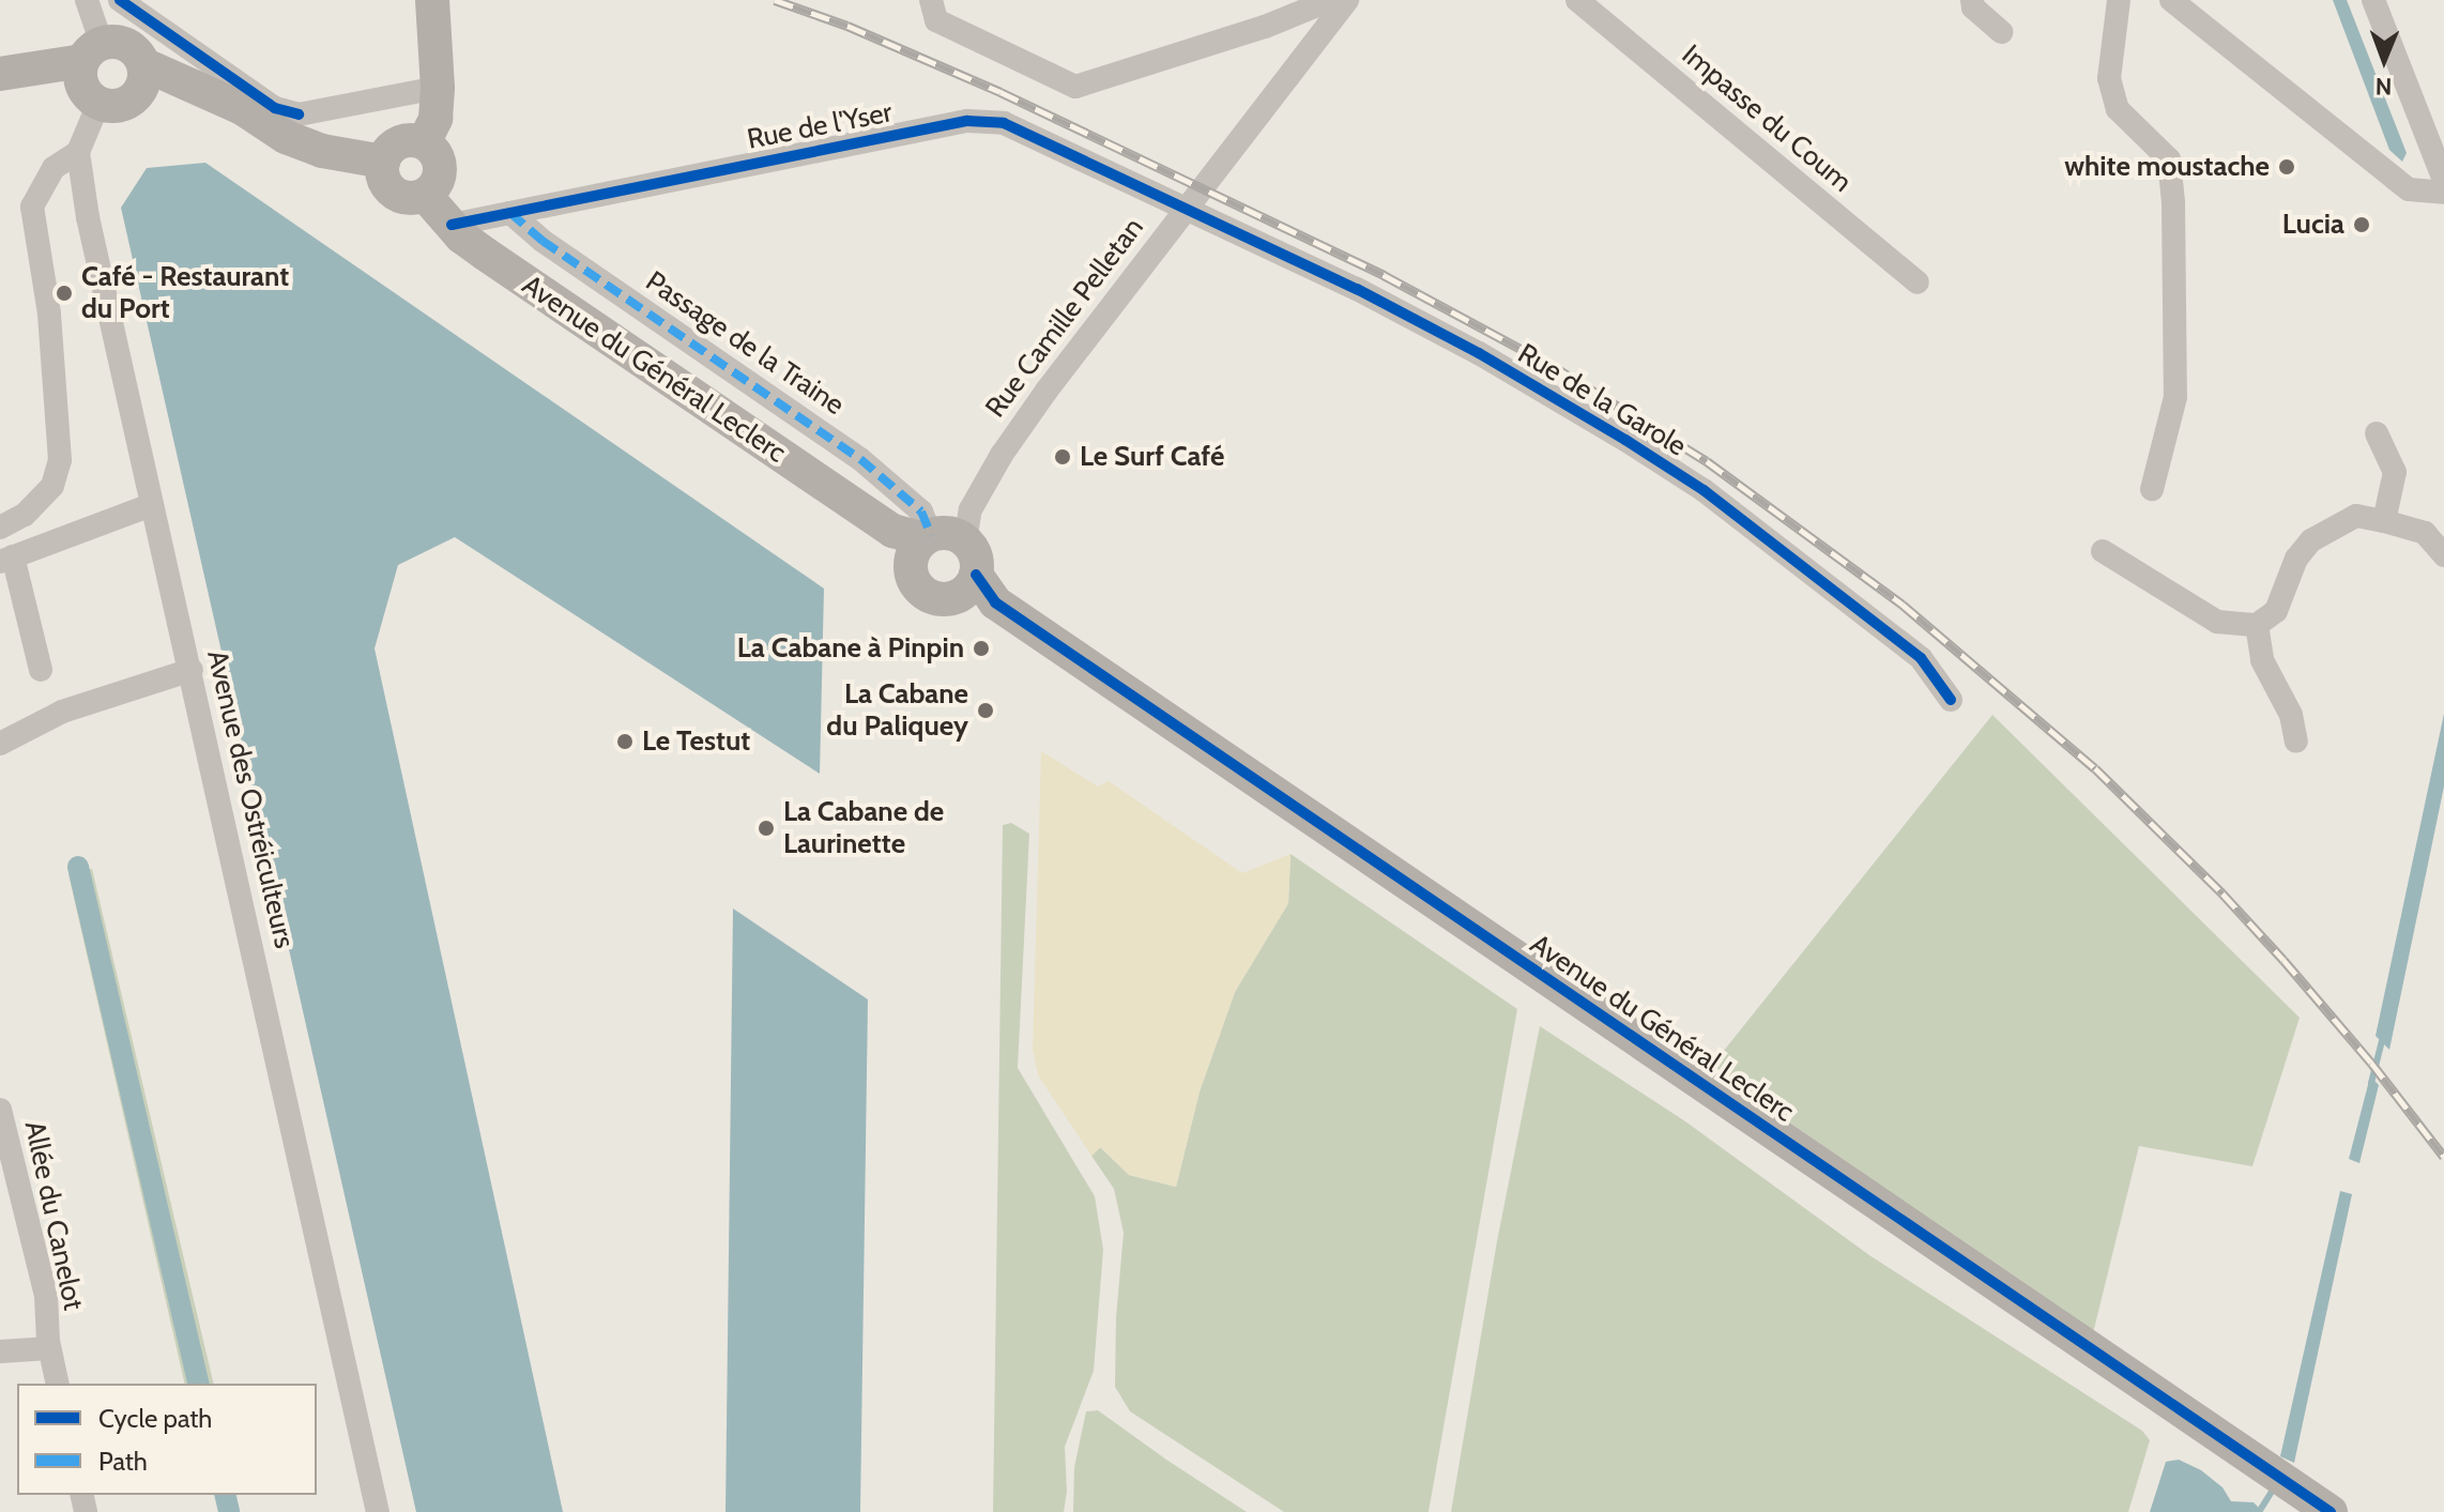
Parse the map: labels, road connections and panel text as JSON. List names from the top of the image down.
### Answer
{
  "streets": {
    "main road": ["Avenue du Général Leclerc"],
    "street": [
      "Impasse du Coum",
      "Rue de l'Yser",
      "Rue Camille Pelletan",
      "Passage de la Traine",
      "Rue de la Garole",
      "Avenue des Ostréiculteurs",
      "Allée du Canelot"
    ]
  },
  "crossings": [
    ["Rue de l'Yser", "Rue Camille Pelletan"],
    ["Rue de l'Yser", "Passage de la Traine"],
    ["Rue de l'Yser", "Avenue du Général Leclerc"],
    ["Rue de l'Yser", "Rue de la Garole"],
    ["Rue Camille Pelletan", "Passage de la Traine"],
    ["Rue Camille Pelletan", "Avenue du Général Leclerc"],
    ["Rue Camille Pelletan", "Rue de la Garole"],
    ["Passage de la Traine", "Avenue du Général Leclerc"]
  ],
  "places": [
    "white moustache",
    "Lucia",
    "Café - Restaurant du Port",
    "Le Surf Café",
    "La Cabane à Pinpin",
    "La Cabane du Paliquey",
    "Le Testut",
    "La Cabane de Laurinette"
  ],
  "legend": ["Cycle path", "Path"],
  "north": "bottom"
}
